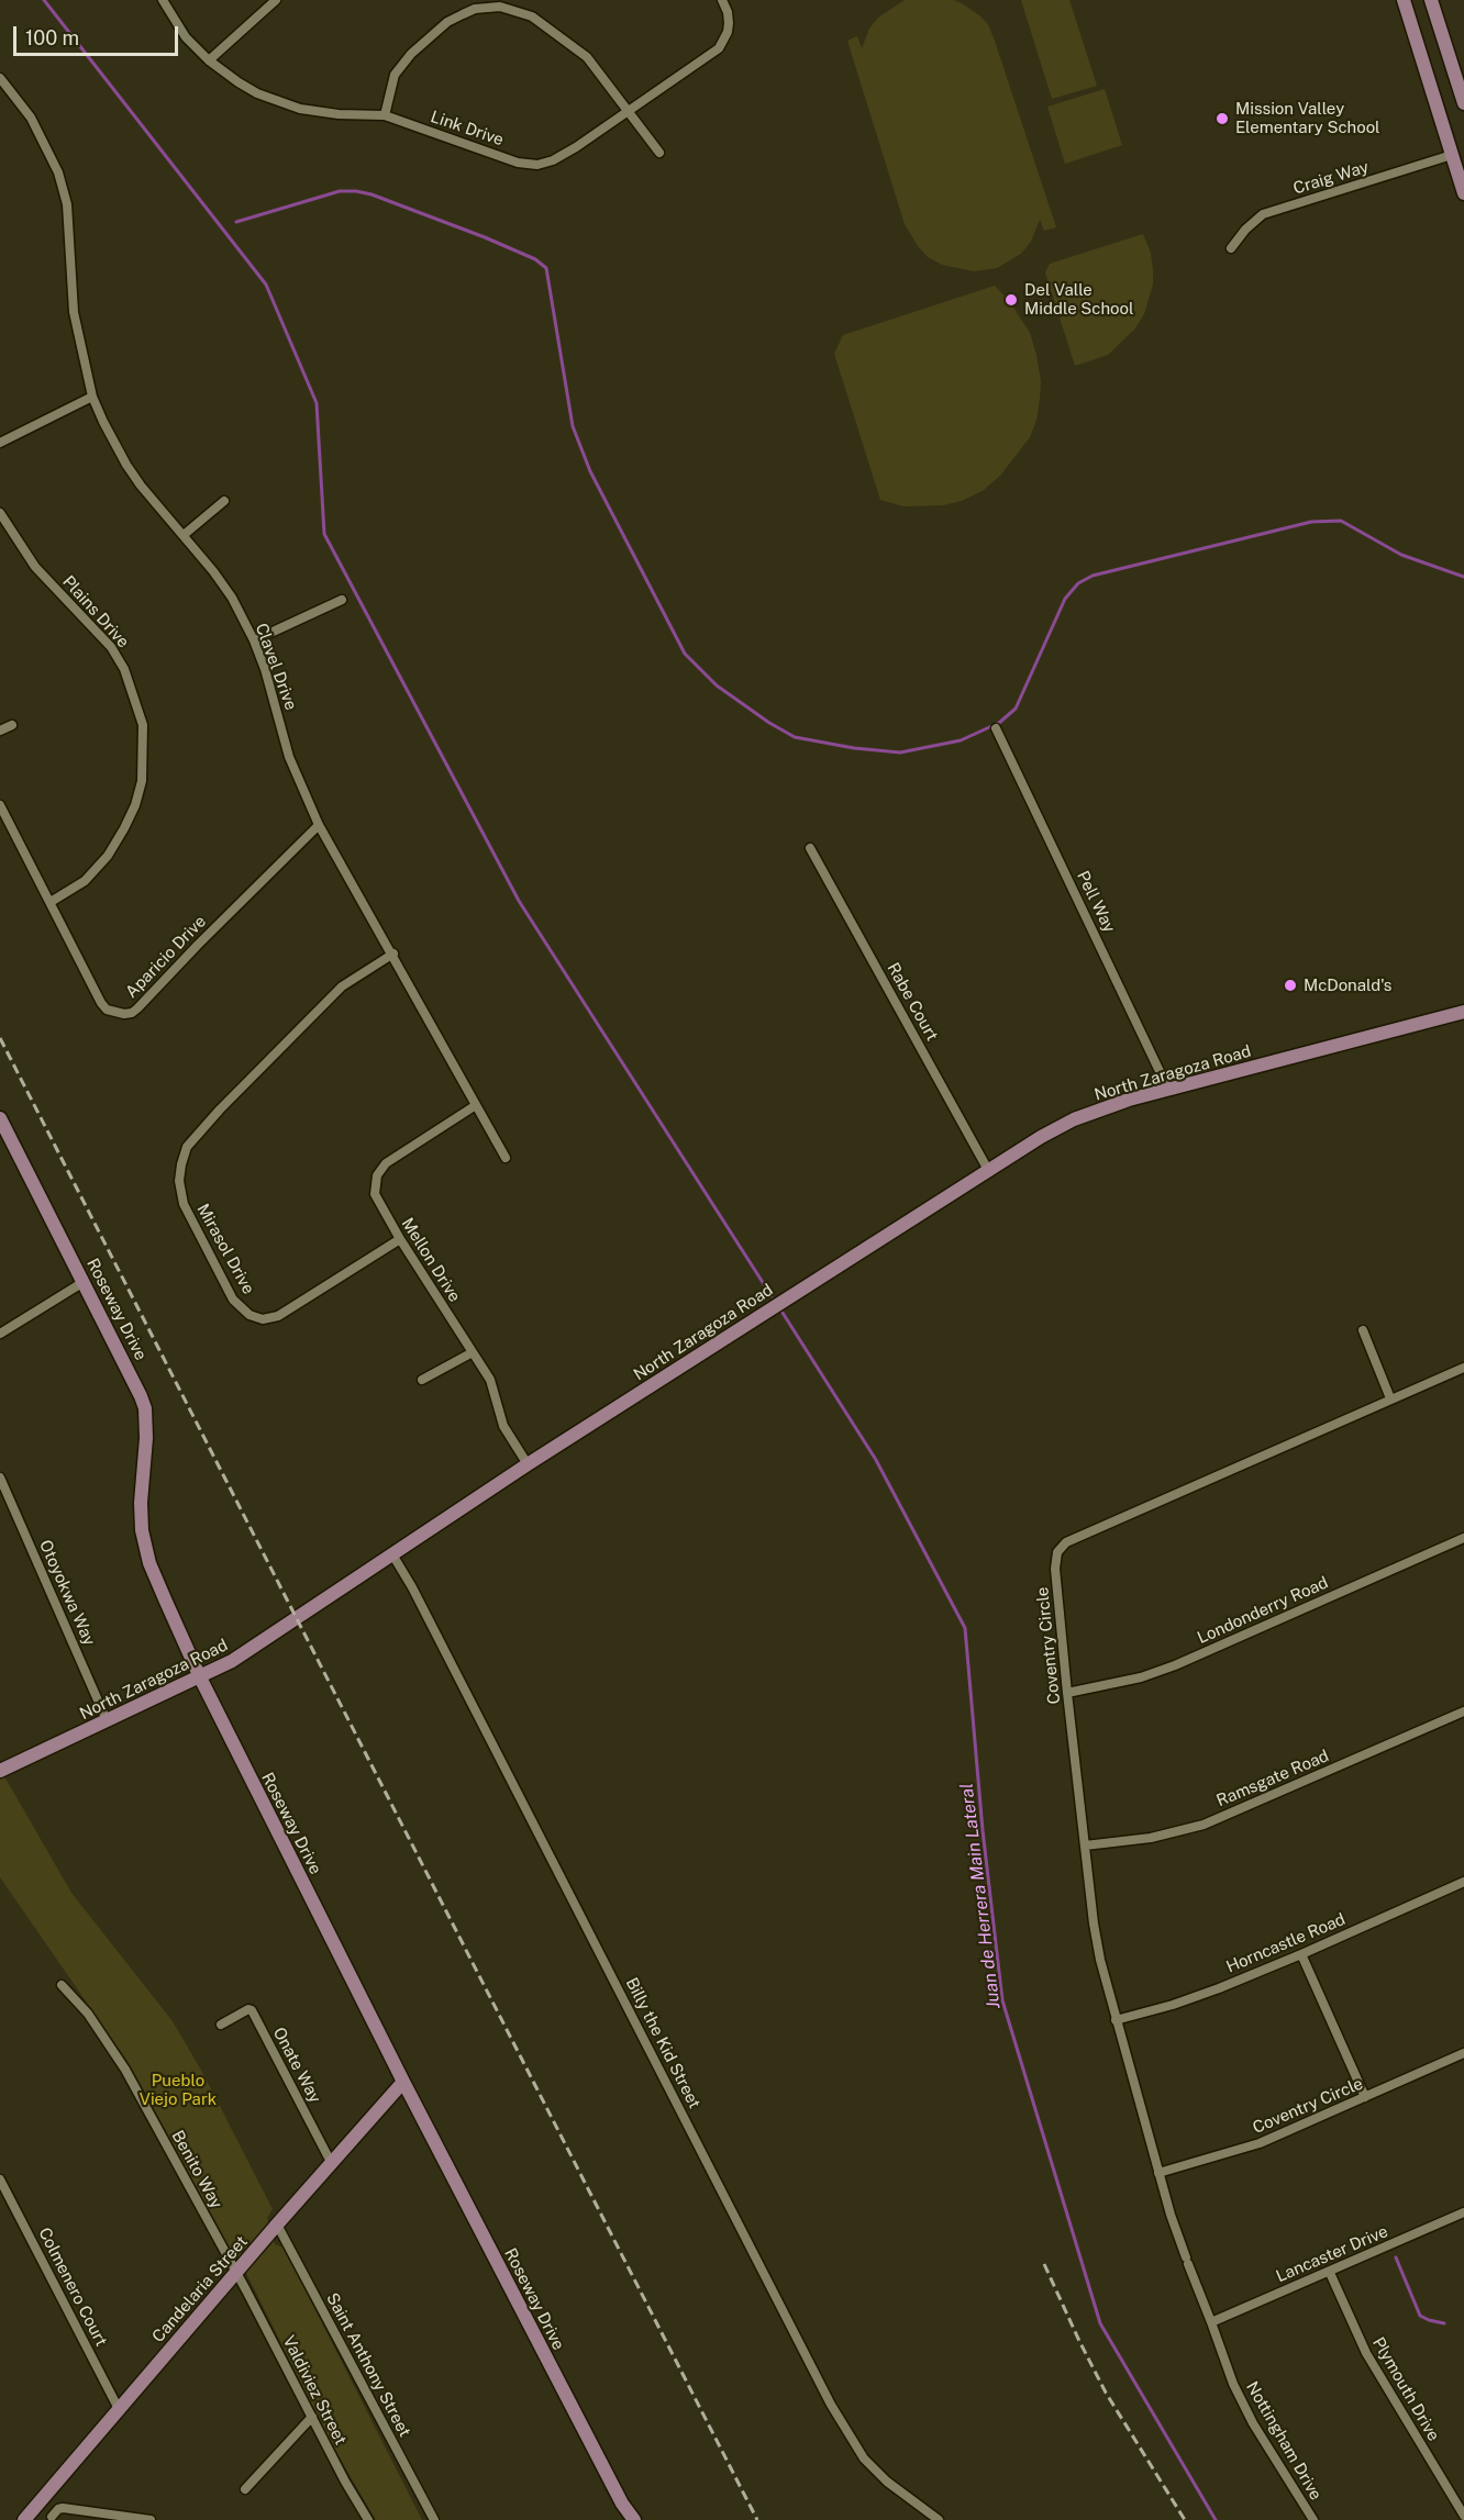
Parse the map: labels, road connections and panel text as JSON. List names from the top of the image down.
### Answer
{
  "streets": {
    "street": [
      "Link Drive",
      "Craig Way",
      "Plains Drive",
      "Clavel Drive",
      "Pell Way",
      "Aparicio Drive",
      "Rabe Court",
      "North Zaragoza Road",
      "Mirasol Drive",
      "Mellon Drive",
      "Roseway Drive",
      "Otoyokwa Way",
      "Londonderry Road",
      "Coventry Circle",
      "Ramsgate Road",
      "Horncastle Road",
      "Billy the Kid Street",
      "Onate Way",
      "Benito Way",
      "Lancaster Drive",
      "Colmenero Court",
      "Candelaria Street",
      "Saint Anthony Street",
      "Plymouth Drive",
      "Valdiviez Street",
      "Nottingham Drive"
    ]
  },
  "crossings": [
    ["Plains Drive", "Aparicio Drive"],
    ["Clavel Drive", "Aparicio Drive"],
    ["Clavel Drive", "Mirasol Drive"],
    ["Clavel Drive", "Mellon Drive"],
    ["Pell Way", "North Zaragoza Road"],
    ["Rabe Court", "North Zaragoza Road"],
    ["North Zaragoza Road", "Mellon Drive"],
    ["North Zaragoza Road", "Roseway Drive"],
    ["North Zaragoza Road", "Otoyokwa Way"],
    ["North Zaragoza Road", "Billy the Kid Street"],
    ["Mirasol Drive", "Mellon Drive"],
    ["Roseway Drive", "Candelaria Street"],
    ["Londonderry Road", "Coventry Circle"],
    ["Coventry Circle", "Ramsgate Road"],
    ["Coventry Circle", "Horncastle Road"],
    ["Coventry Circle", "Nottingham Drive"],
    ["Onate Way", "Candelaria Street"],
    ["Benito Way", "Candelaria Street"],
    ["Benito Way", "Valdiviez Street"],
    ["Lancaster Drive", "Plymouth Drive"],
    ["Lancaster Drive", "Nottingham Drive"],
    ["Colmenero Court", "Candelaria Street"],
    ["Candelaria Street", "Saint Anthony Street"],
    ["Candelaria Street", "Valdiviez Street"]
  ],
  "water": ["Juan de Herrera Main Lateral"],
  "parks": ["Pueblo Viejo Park"],
  "places": ["Mission Valley Elementary School", "Del Valle Middle School", "McDonald's"],
  "scale_bar": "100 m"
}
